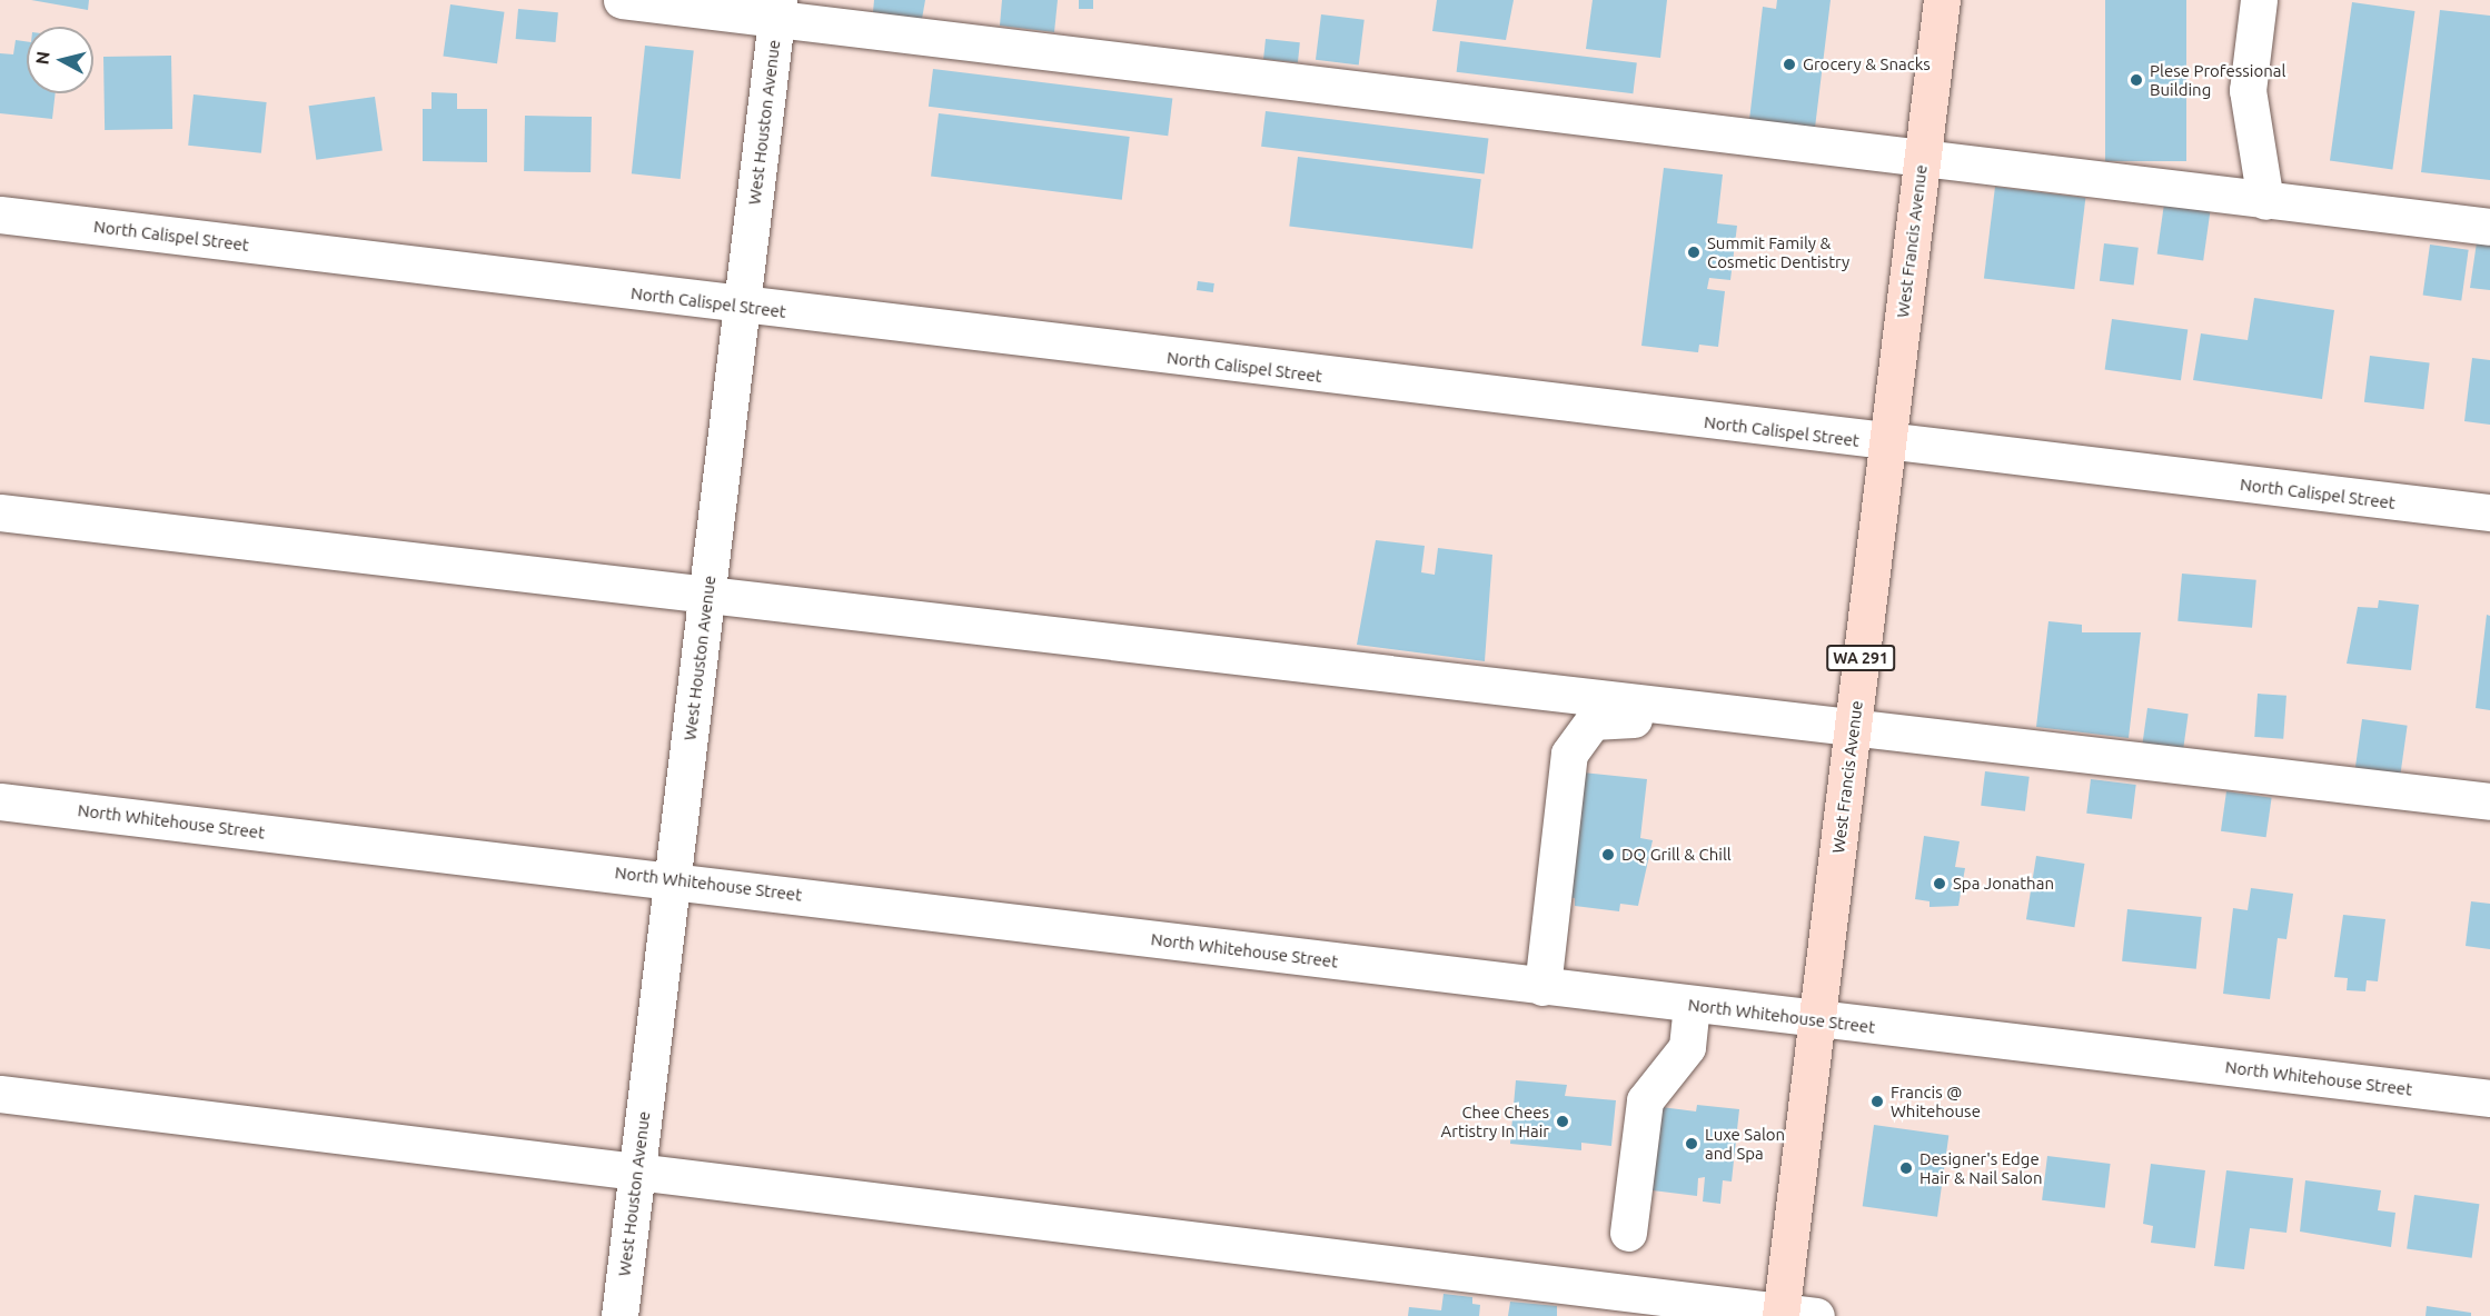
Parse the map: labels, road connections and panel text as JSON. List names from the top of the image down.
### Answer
{
  "streets": {
    "main road": ["West Francis Avenue", "WA 291"],
    "street": ["West Houston Avenue", "North Calispel Street", "North Whitehouse Street"]
  },
  "crossings": [
    ["West Houston Avenue", "North Calispel Street"],
    ["West Houston Avenue", "North Whitehouse Street"],
    ["North Calispel Street", "West Francis Avenue"],
    ["West Francis Avenue", "North Whitehouse Street"]
  ],
  "places": [
    "Grocery & Snacks",
    "Plese Professional Building",
    "Summit Family & Cosmetic Dentistry",
    "DQ Grill & Chill",
    "Spa Jonathan",
    "Francis @ Whitehouse",
    "Chee Chees Artistry In Hair",
    "Luxe Salon and Spa",
    "Designer's Edge Hair & Nail Salon"
  ],
  "north": "left"
}
